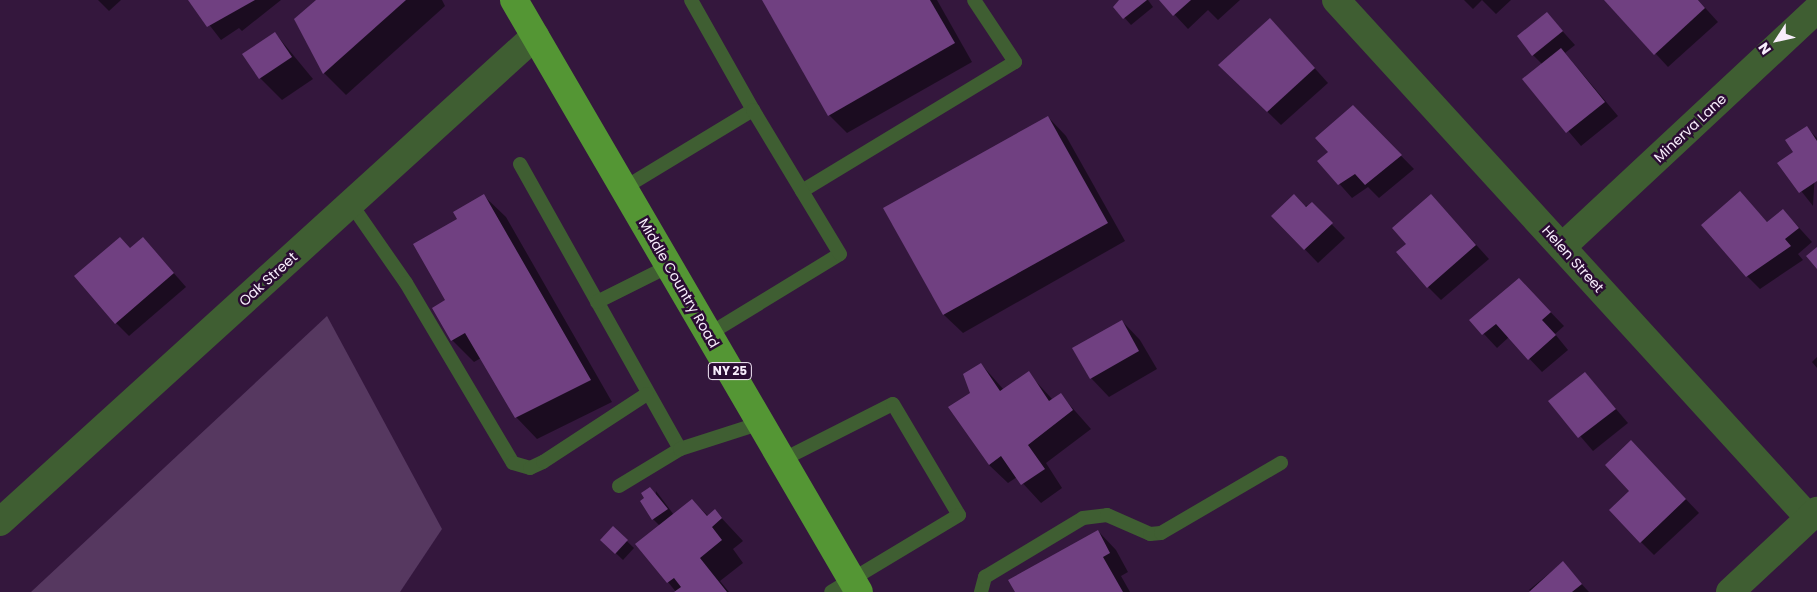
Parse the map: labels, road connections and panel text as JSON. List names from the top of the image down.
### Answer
{
  "streets": {
    "main road": ["Middle Country Road", "NY 25"],
    "street": ["Minerva Lane", "Helen Street", "Oak Street"]
  },
  "crossings": [
    ["Minerva Lane", "Helen Street"],
    ["Oak Street", "Middle Country Road"]
  ],
  "north": "bottom left"
}
